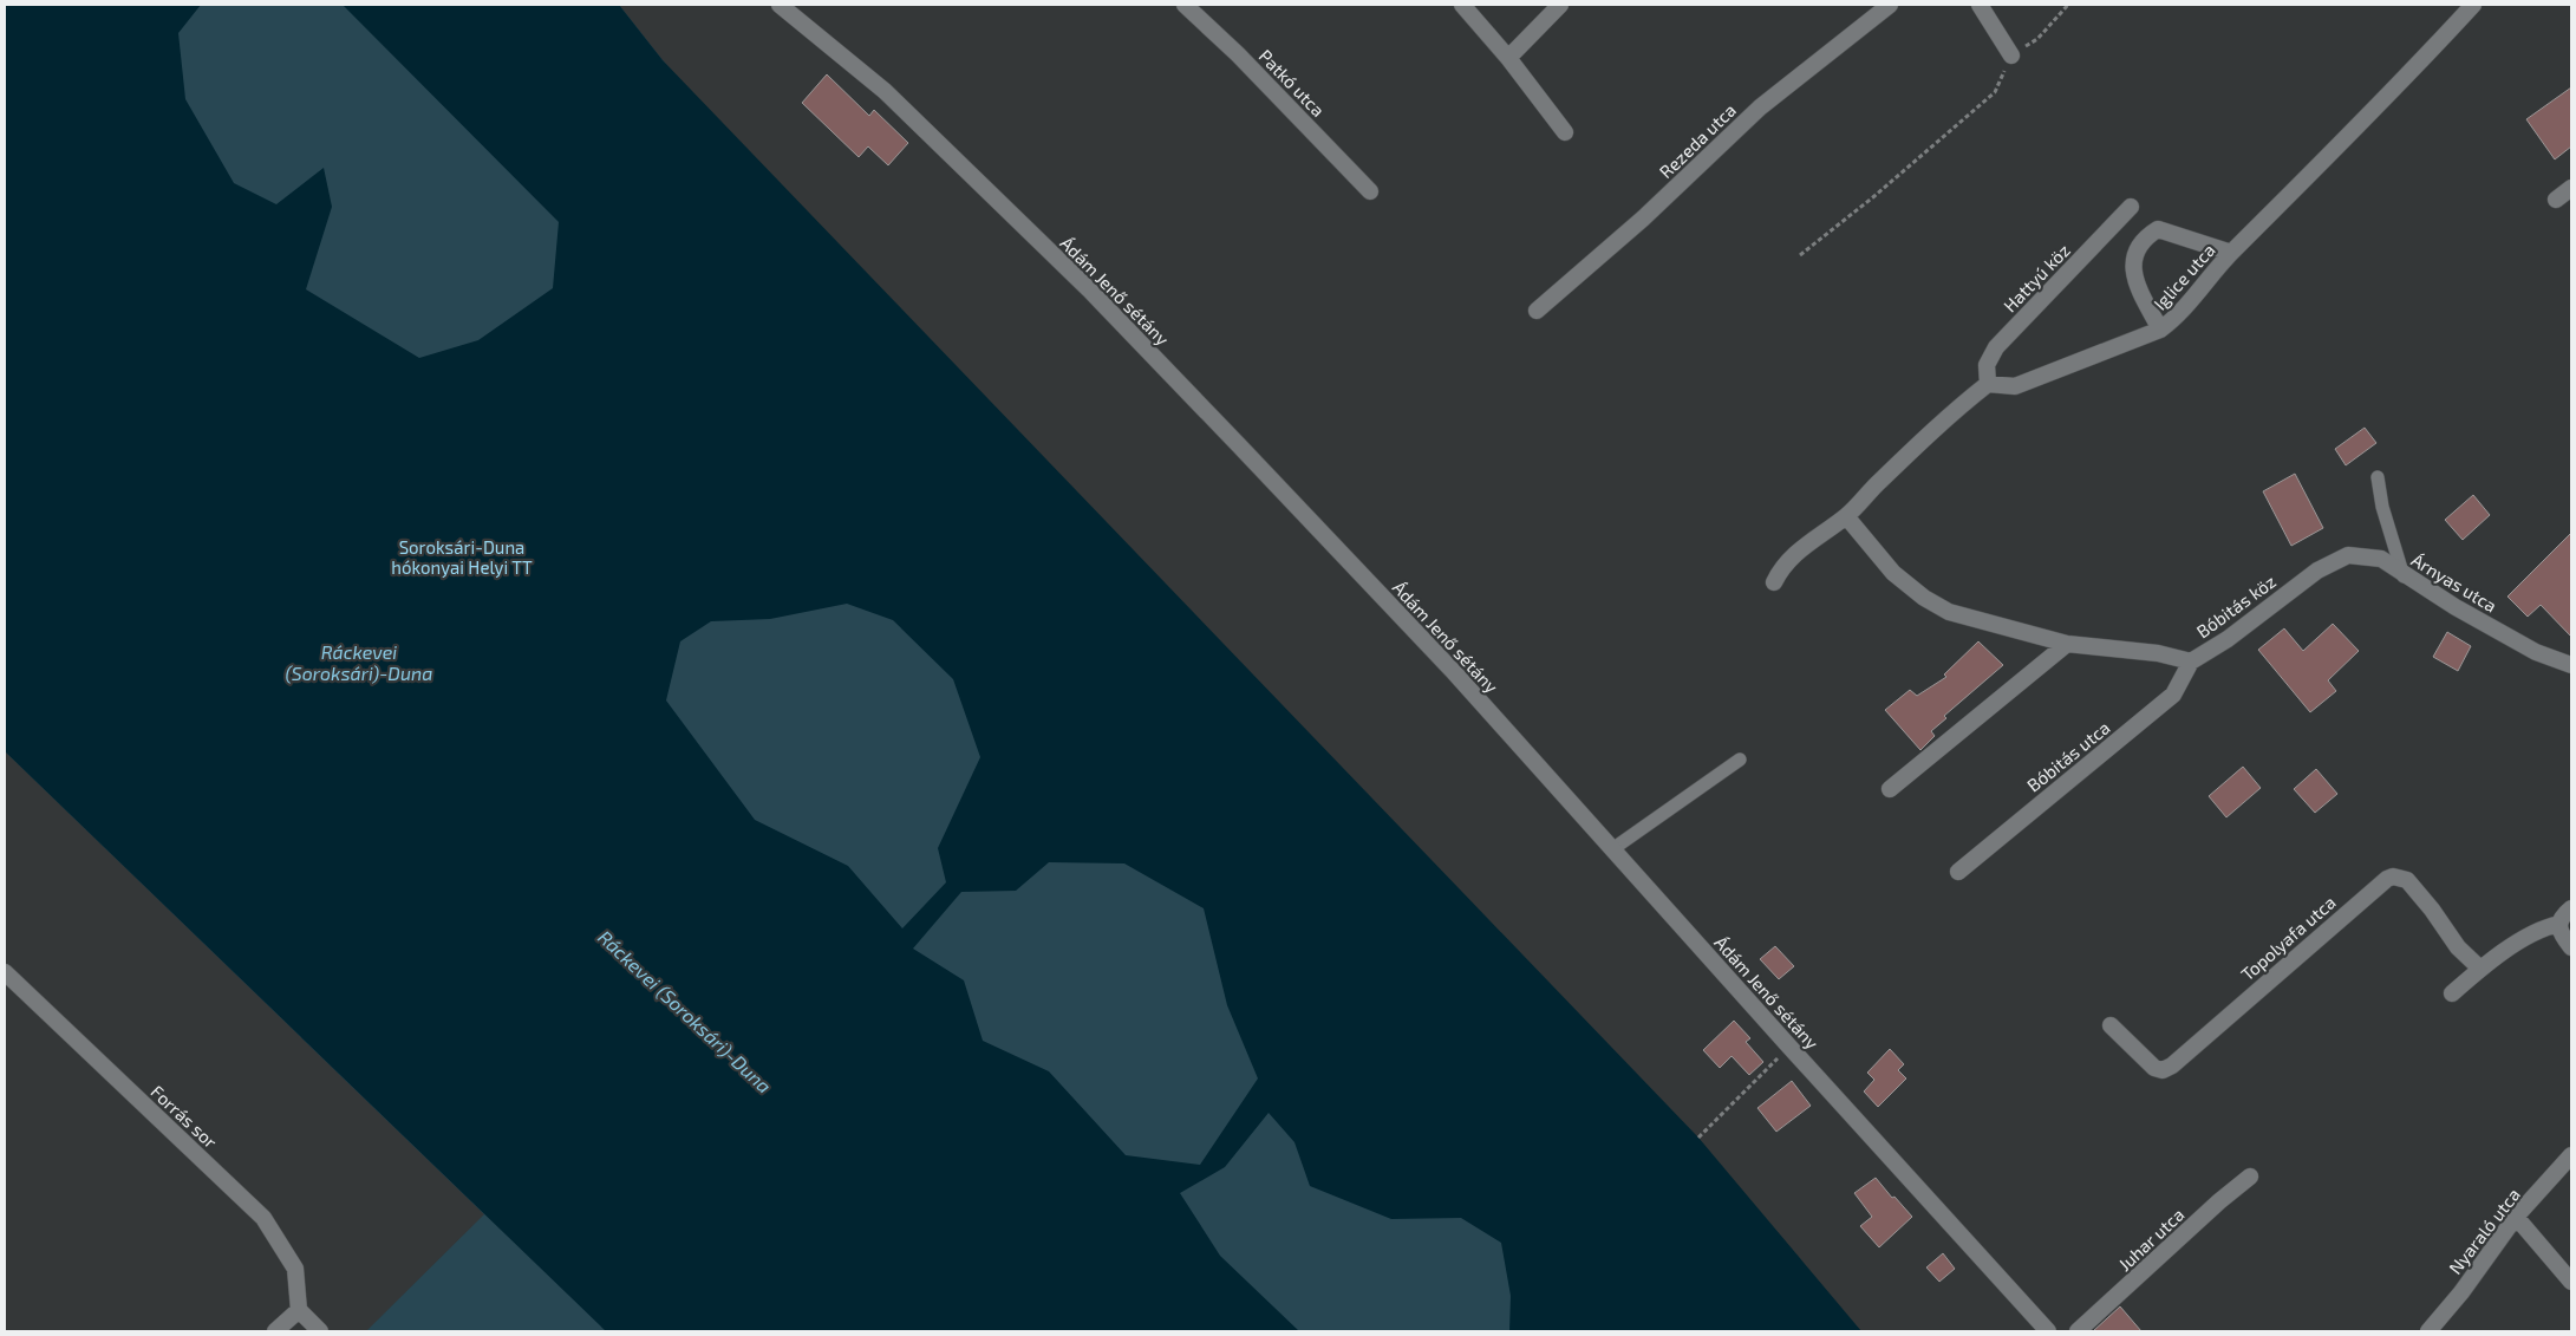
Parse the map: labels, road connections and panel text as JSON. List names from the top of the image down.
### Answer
{
  "streets": {
    "street": [
      "Patkó utca",
      "Rezeda utca",
      "Iglice utca",
      "Hattyú köz",
      "Ádám Jenő sétány",
      "Árnyas utca",
      "Bóbitás köz",
      "Bóbitás utca",
      "Topolyafa utca",
      "Forrás sor",
      "Nyaraló utca",
      "Juhar utca"
    ]
  },
  "crossings": [
    ["Iglice utca", "Hattyú köz"],
    ["Árnyas utca", "Bóbitás köz"],
    ["Bóbitás köz", "Bóbitás utca"]
  ],
  "water": ["Ráckevei (Soroksári)-Duna"],
  "parks": ["Soroksári-Duna hókonyai Helyi TT"]
}
